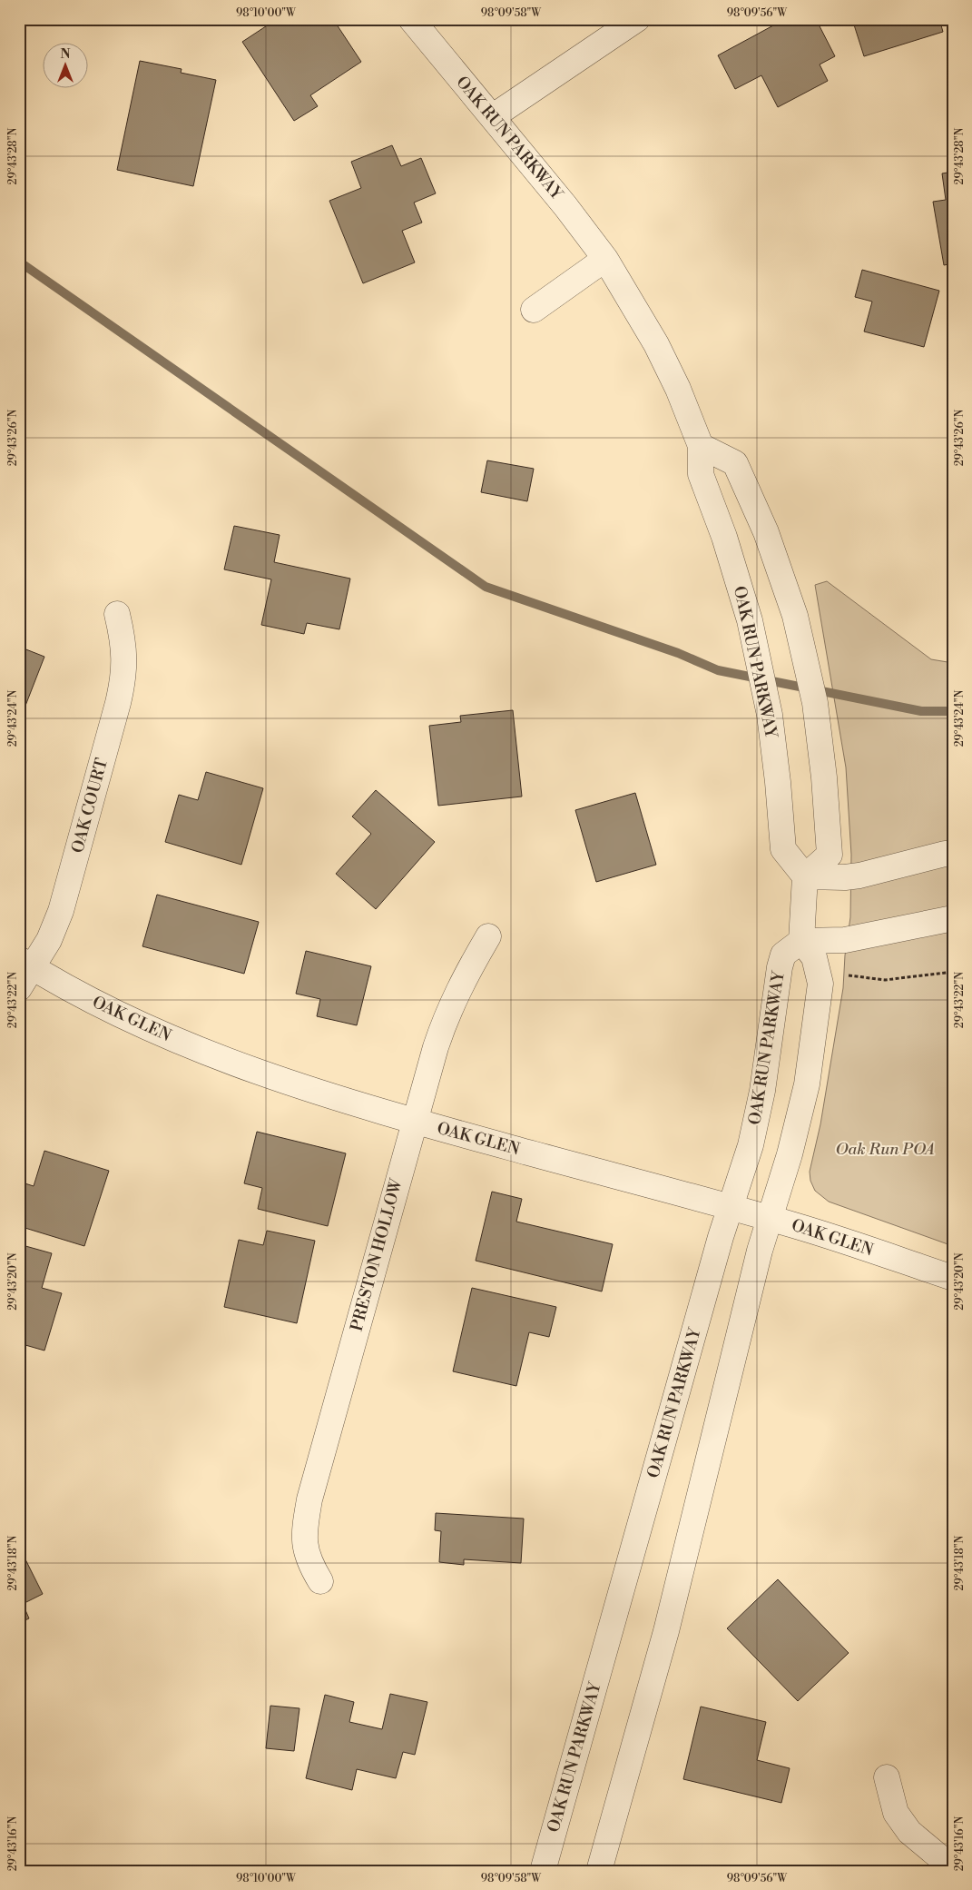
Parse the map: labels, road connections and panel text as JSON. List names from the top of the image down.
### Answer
{
  "streets": {
    "street": [
      "OAK RUN PARKWAY",
      "OAK COURT",
      "OAK GLEN",
      "PRESTON HOLLOW"
    ]
  },
  "crossings": [
    ["OAK RUN PARKWAY", "OAK GLEN"],
    ["OAK COURT", "OAK GLEN"],
    ["OAK GLEN", "PRESTON HOLLOW"]
  ],
  "parks": ["Oak Run POA"],
  "north": "top",
  "coordinates": [
    "98°10'00\"W",
    "98°09'58\"W",
    "98°09'56\"W",
    "29°43'28\"N",
    "29°43'26\"N",
    "29°43'24\"N",
    "29°43'22\"N",
    "29°43'20\"N",
    "29°43'18\"N",
    "29°43'16\"N"
  ]
}
